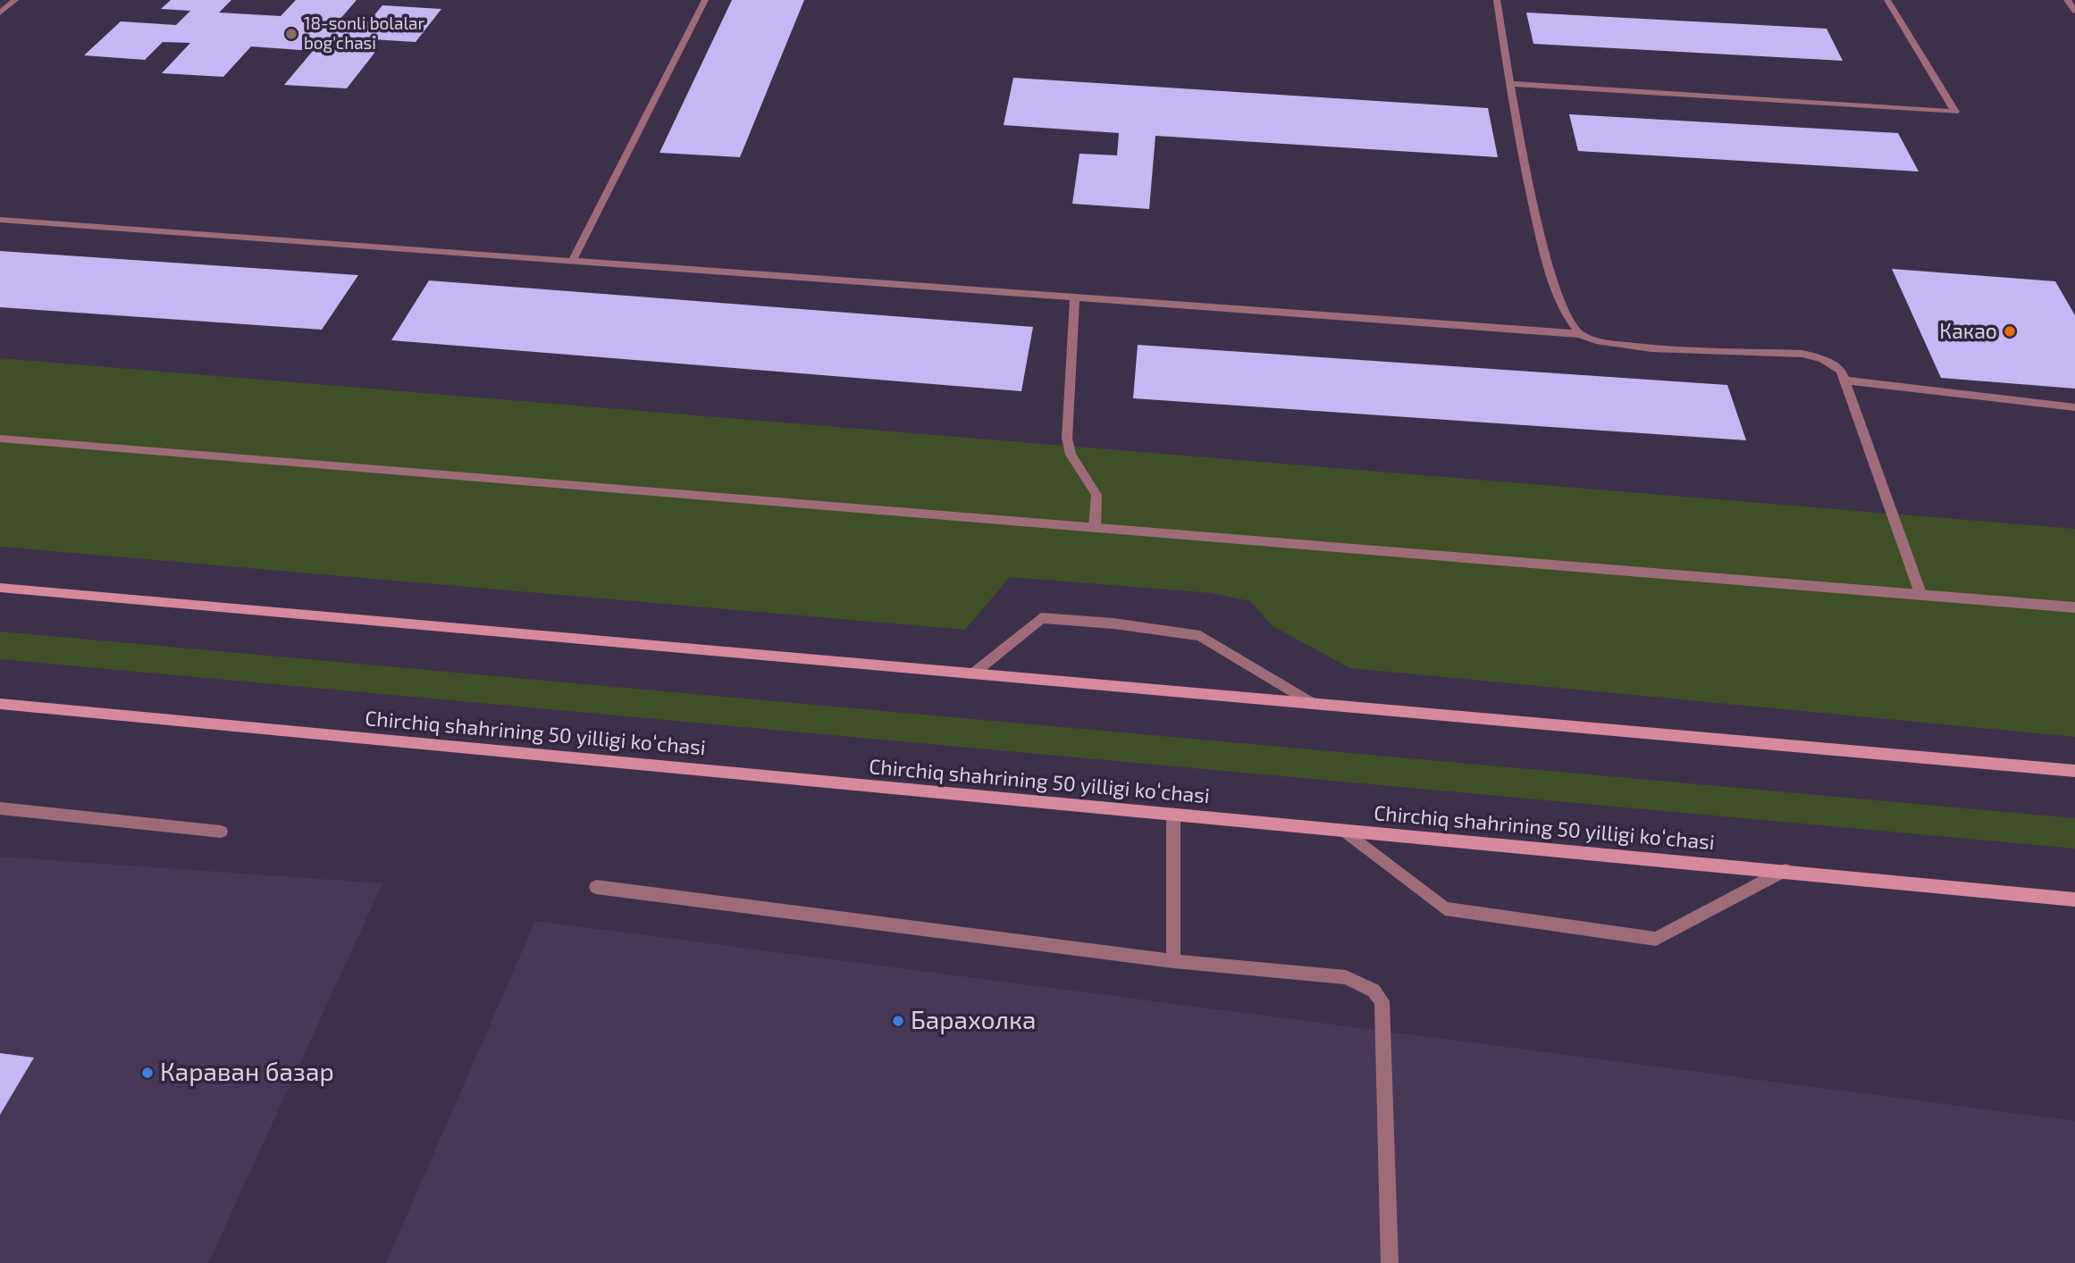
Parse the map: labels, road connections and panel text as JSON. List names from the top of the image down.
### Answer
{
  "streets": {
    "main road": ["Chirchiq shahrining 50 yilligi koʻchasi"]
  },
  "places": [
    "18-sonli bolalar bog'chasi",
    "Какао",
    "Барахолка",
    "Караван базар"
  ]
}
